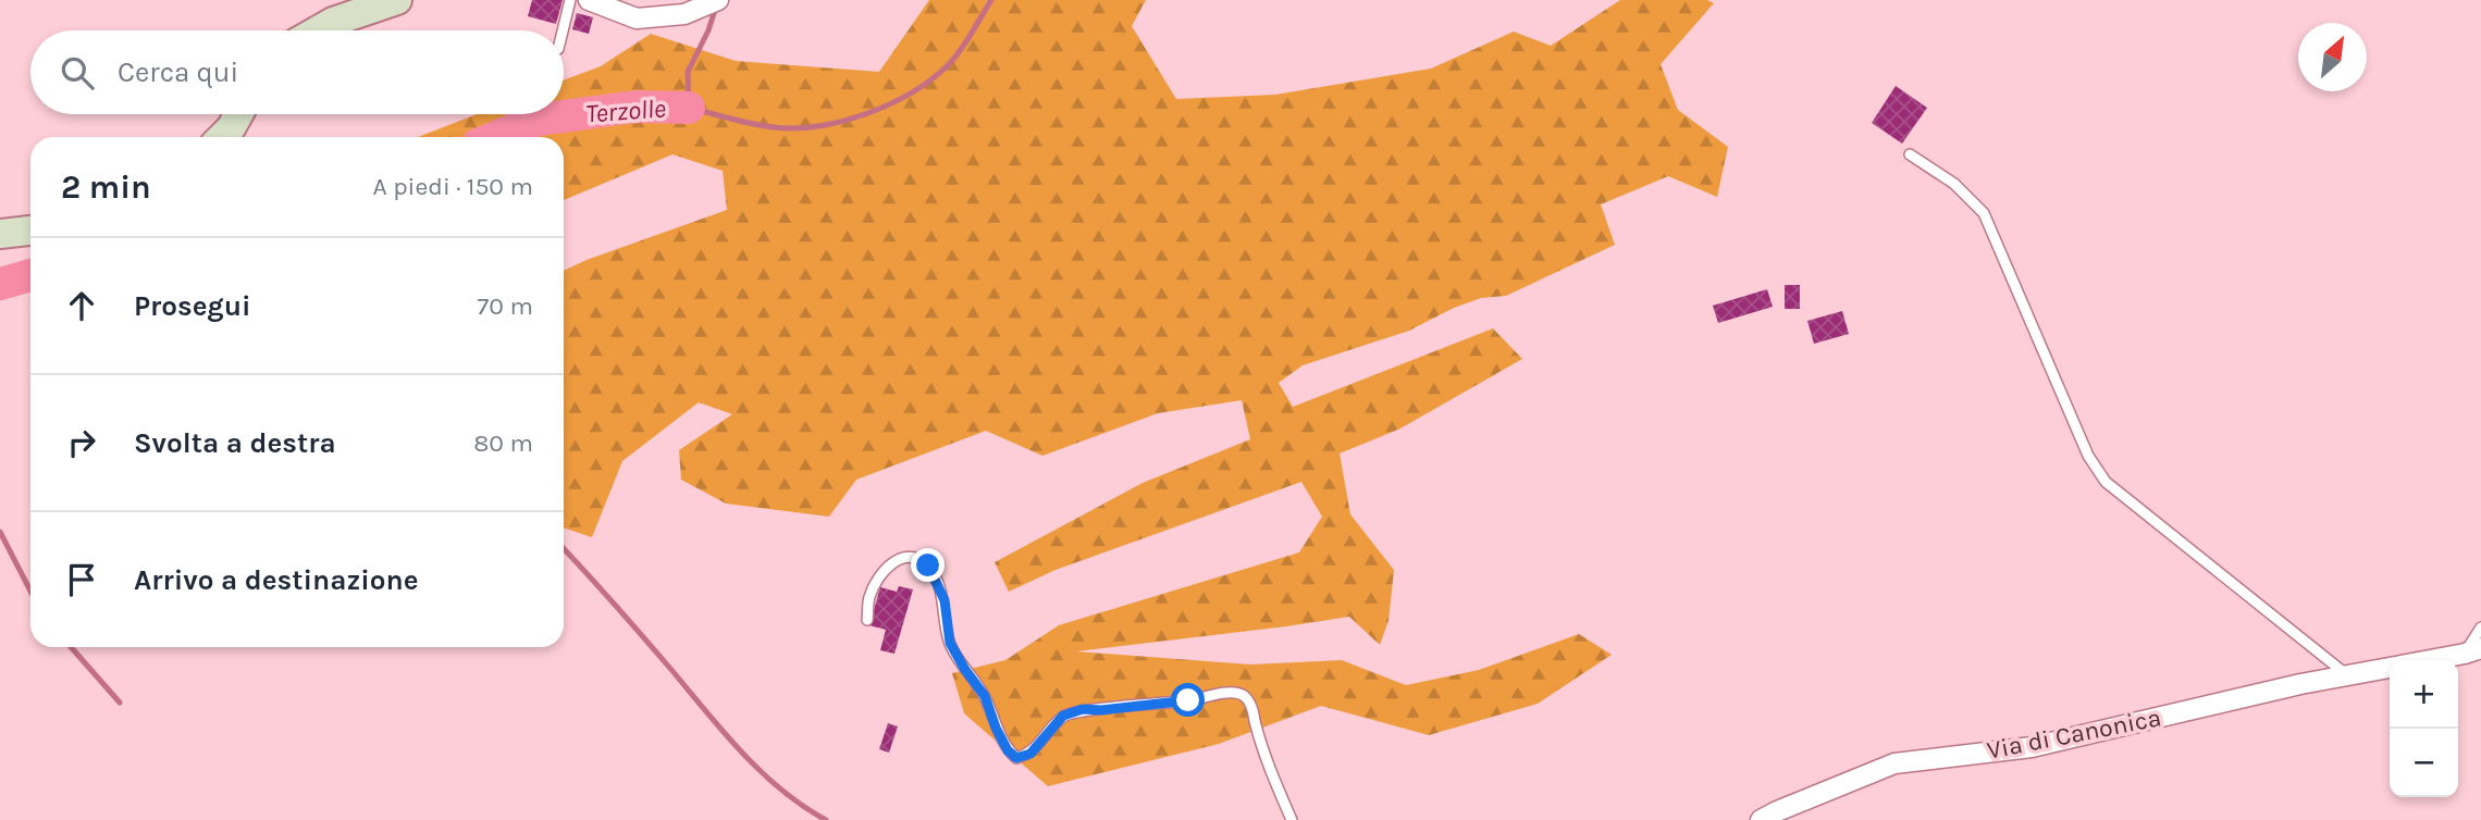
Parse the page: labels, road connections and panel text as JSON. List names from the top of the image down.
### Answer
{
  "streets": {
    "street": ["Via di Canonica"]
  },
  "water": ["Terzolle"],
  "north": "top right",
  "page": {
    "search": "Cerca qui",
    "heading": ["2 min", "A piedi · 150 m"],
    "list": [
      ["Prosegui", "70 m"],
      ["Svolta a destra", "80 m"],
      "Arrivo a destinazione"
    ],
    "map_buttons": ["+", "−"]
  }
}
